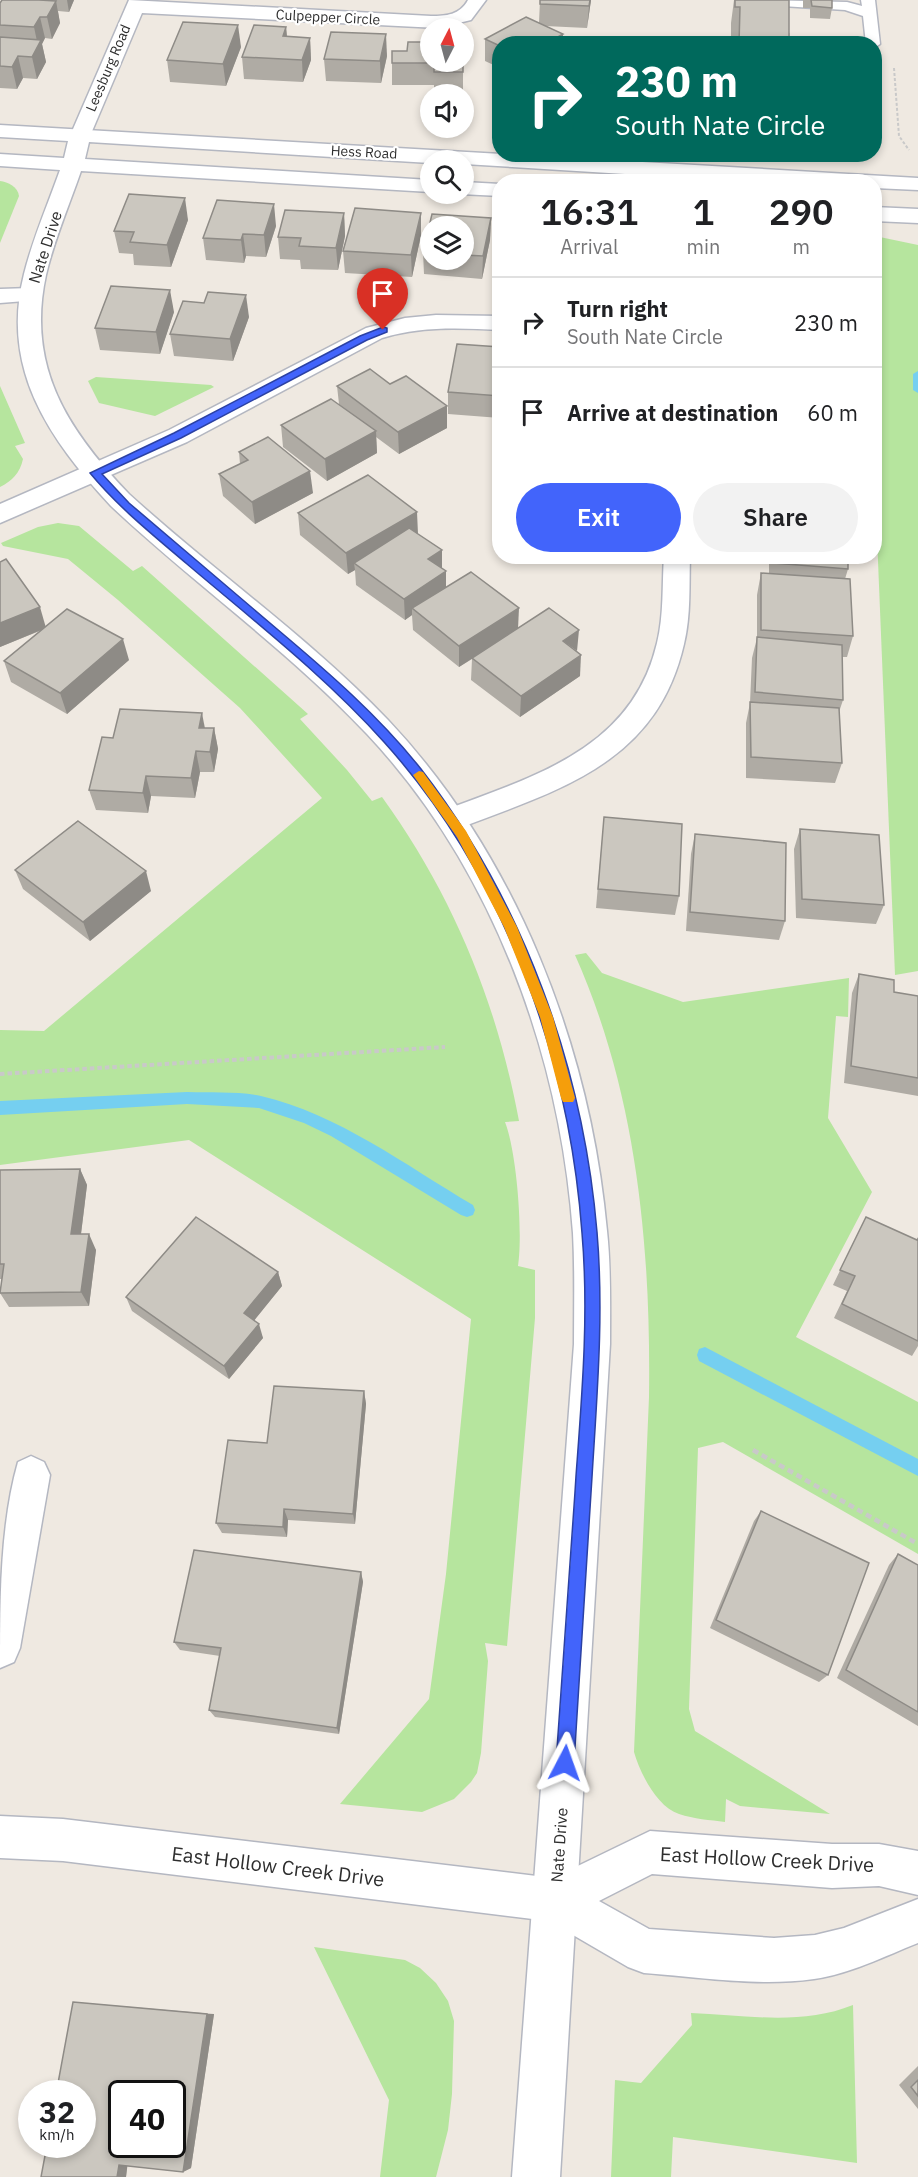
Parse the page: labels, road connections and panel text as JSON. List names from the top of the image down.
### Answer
{
  "streets": {
    "street": [
      "Culpepper Circle",
      "Leesburg Road",
      "Hess Road",
      "Nate Drive",
      "East Hollow Creek Drive"
    ]
  },
  "crossings": [
    ["Culpepper Circle", "Leesburg Road"],
    ["Leesburg Road", "Hess Road"],
    ["Leesburg Road", "Nate Drive"],
    ["Hess Road", "Nate Drive"],
    ["Nate Drive", "East Hollow Creek Drive"]
  ],
  "north": "top",
  "page": {
    "turn": ["230 m", "South Nate Circle"],
    "eta": [
      "16:31",
      "Arrival",
      "1",
      "min",
      "290",
      "m"
    ],
    "list": [
      {
        "name": "Turn right",
        "note": "South Nate Circle",
        "value": "230 m"
      },
      {
        "name": "Arrive at destination",
        "value": "60 m"
      }
    ],
    "buttons": ["Exit", "Share"],
    "speed": "32 km/h",
    "limit": "40"
  }
}
